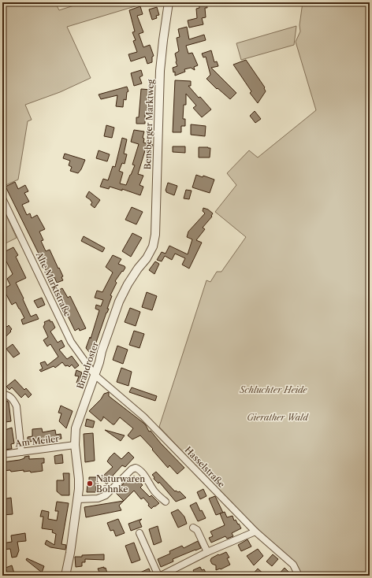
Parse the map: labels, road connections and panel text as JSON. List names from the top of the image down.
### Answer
{
  "streets": {
    "street": [
      "Bensberger Marktweg",
      "Alte Marktstraße",
      "Brandroster",
      "Am Meiler",
      "Hasselstraße"
    ]
  },
  "crossings": [
    ["Bensberger Marktweg", "Brandroster"],
    ["Alte Marktstraße", "Brandroster"],
    ["Alte Marktstraße", "Hasselstraße"],
    ["Brandroster", "Am Meiler"],
    ["Brandroster", "Hasselstraße"]
  ],
  "parks": ["Schluchter Heide", "Gierather Wald"],
  "places": ["Naturwaren Böhnke"]
}
